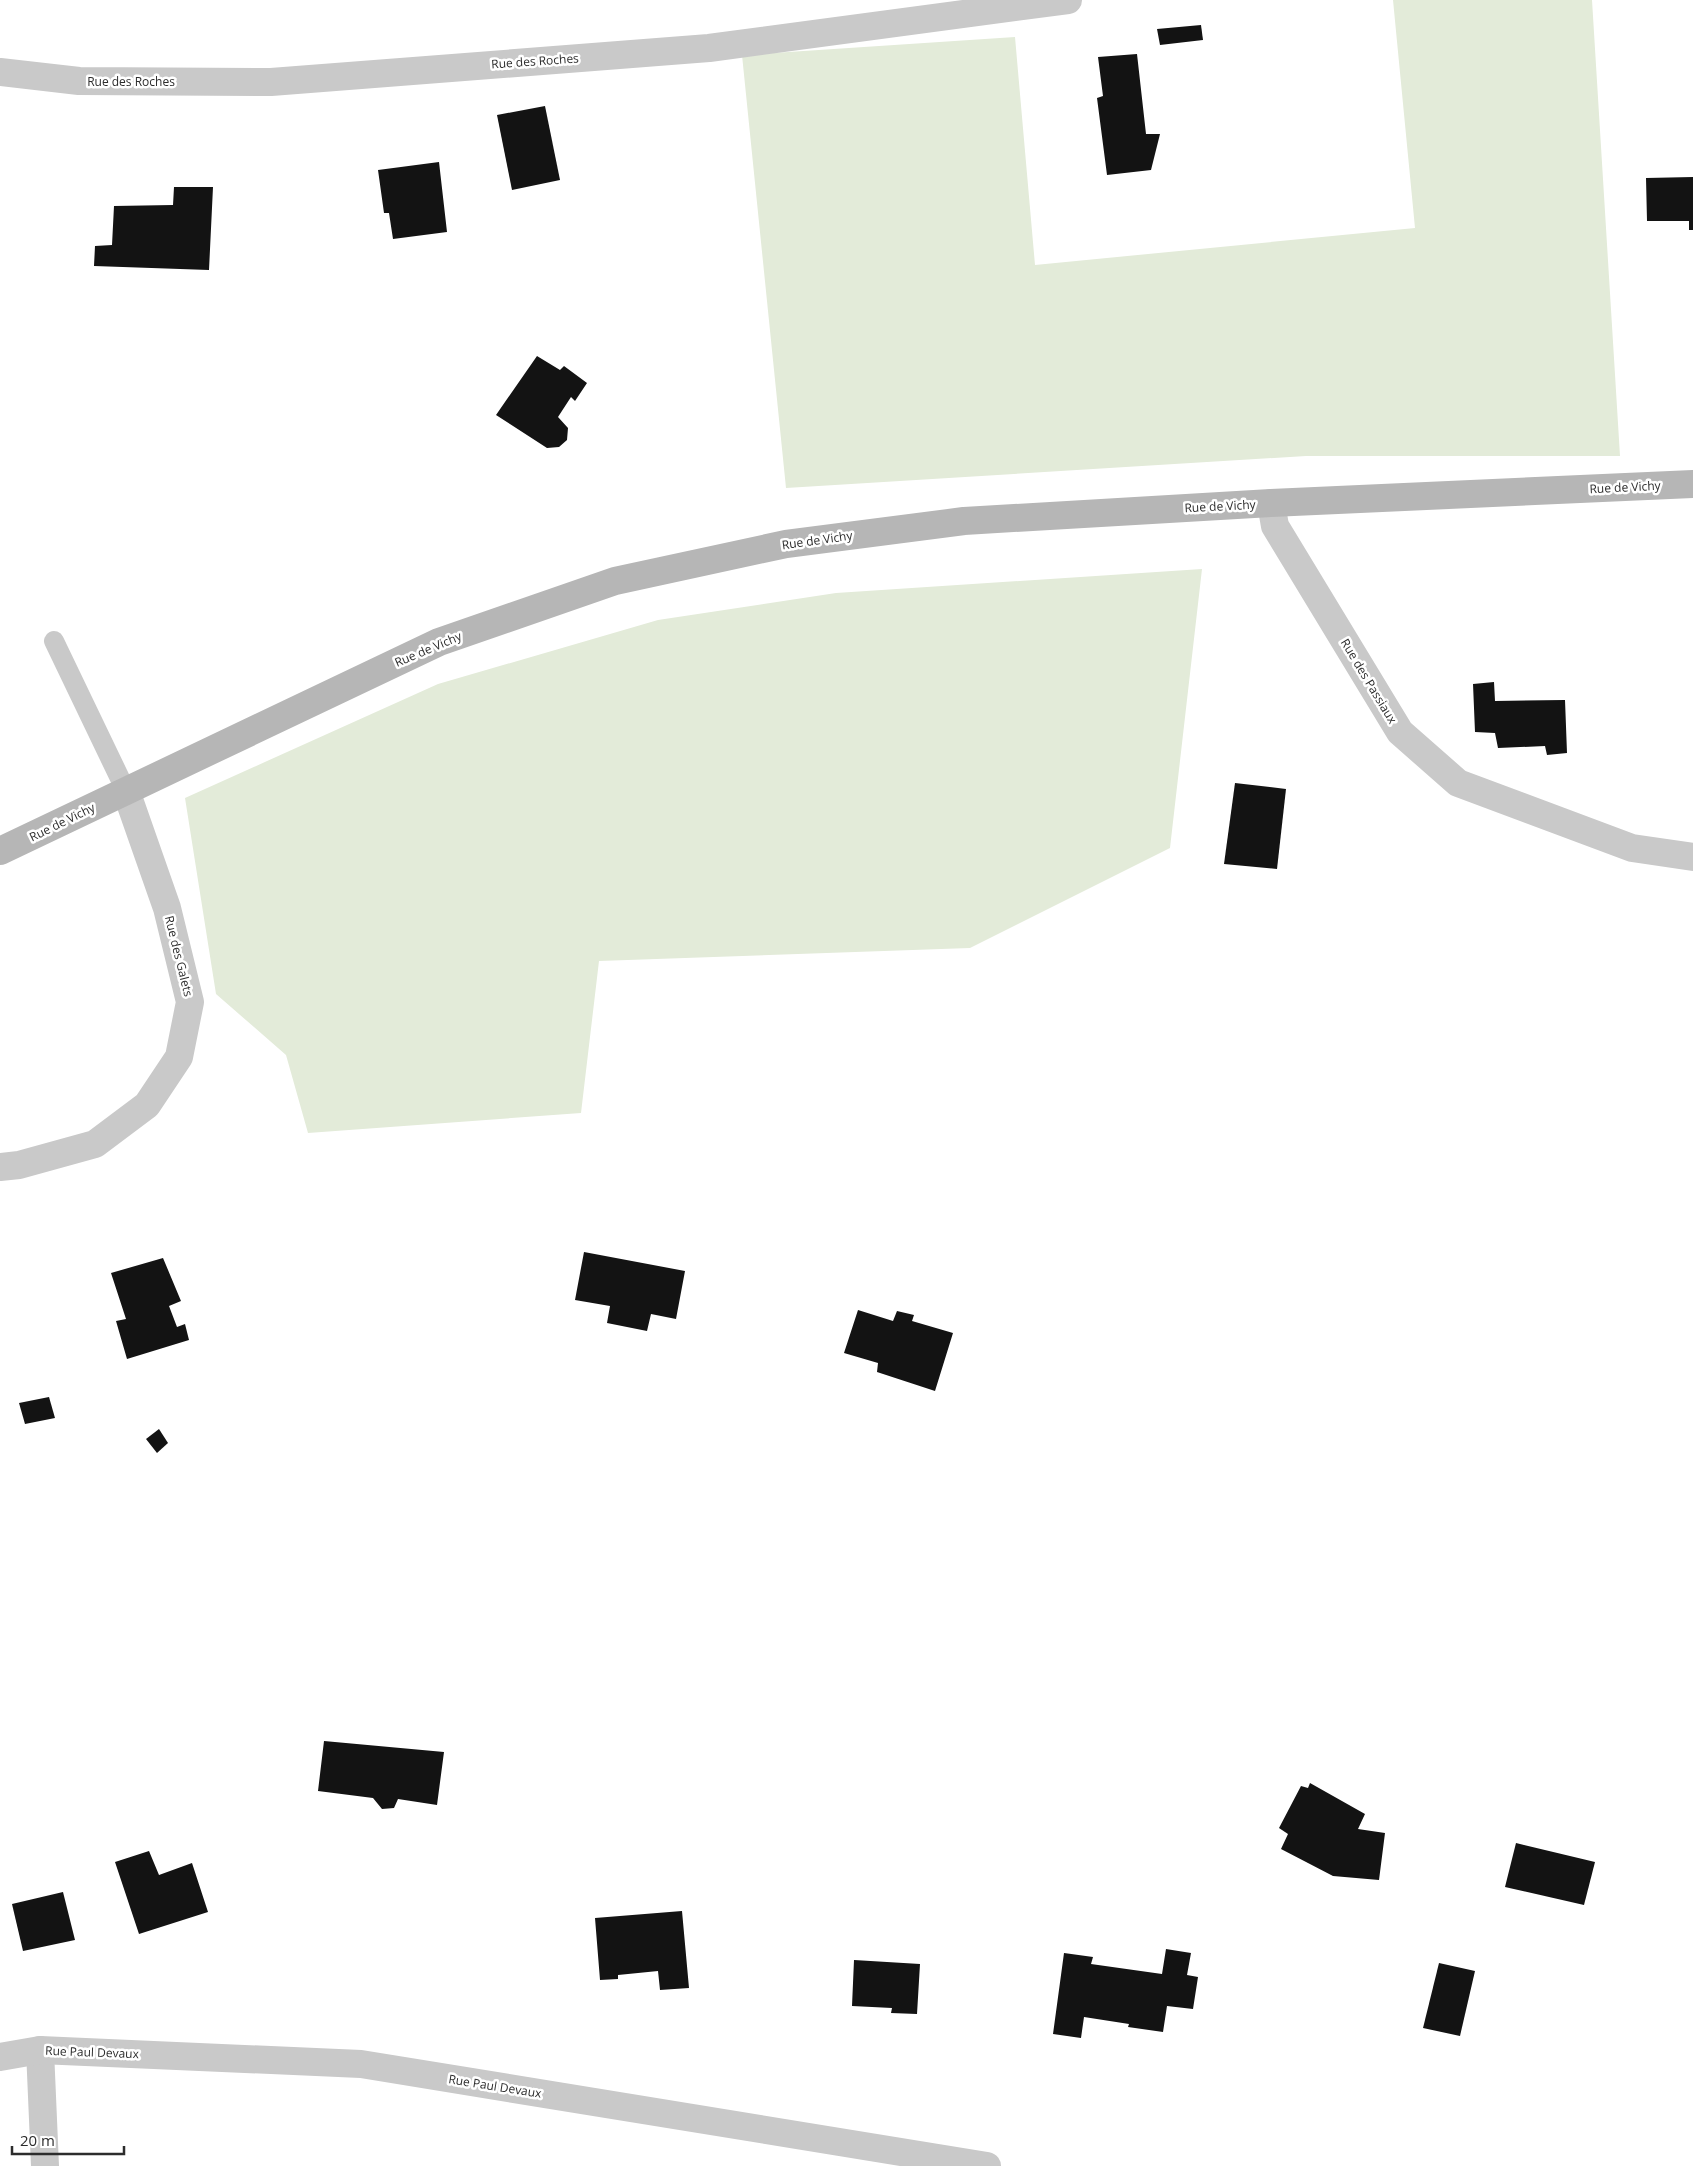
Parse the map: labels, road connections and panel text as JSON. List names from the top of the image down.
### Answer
{
  "streets": {
    "street": [
      "Rue des Roches",
      "Rue de Vichy",
      "Rue des Passiaux",
      "Rue des Galets",
      "Rue Paul Devaux"
    ]
  },
  "crossings": [
    ["Rue de Vichy", "Rue des Passiaux"],
    ["Rue de Vichy", "Rue des Galets"]
  ],
  "scale_bar": "20 m"
}
